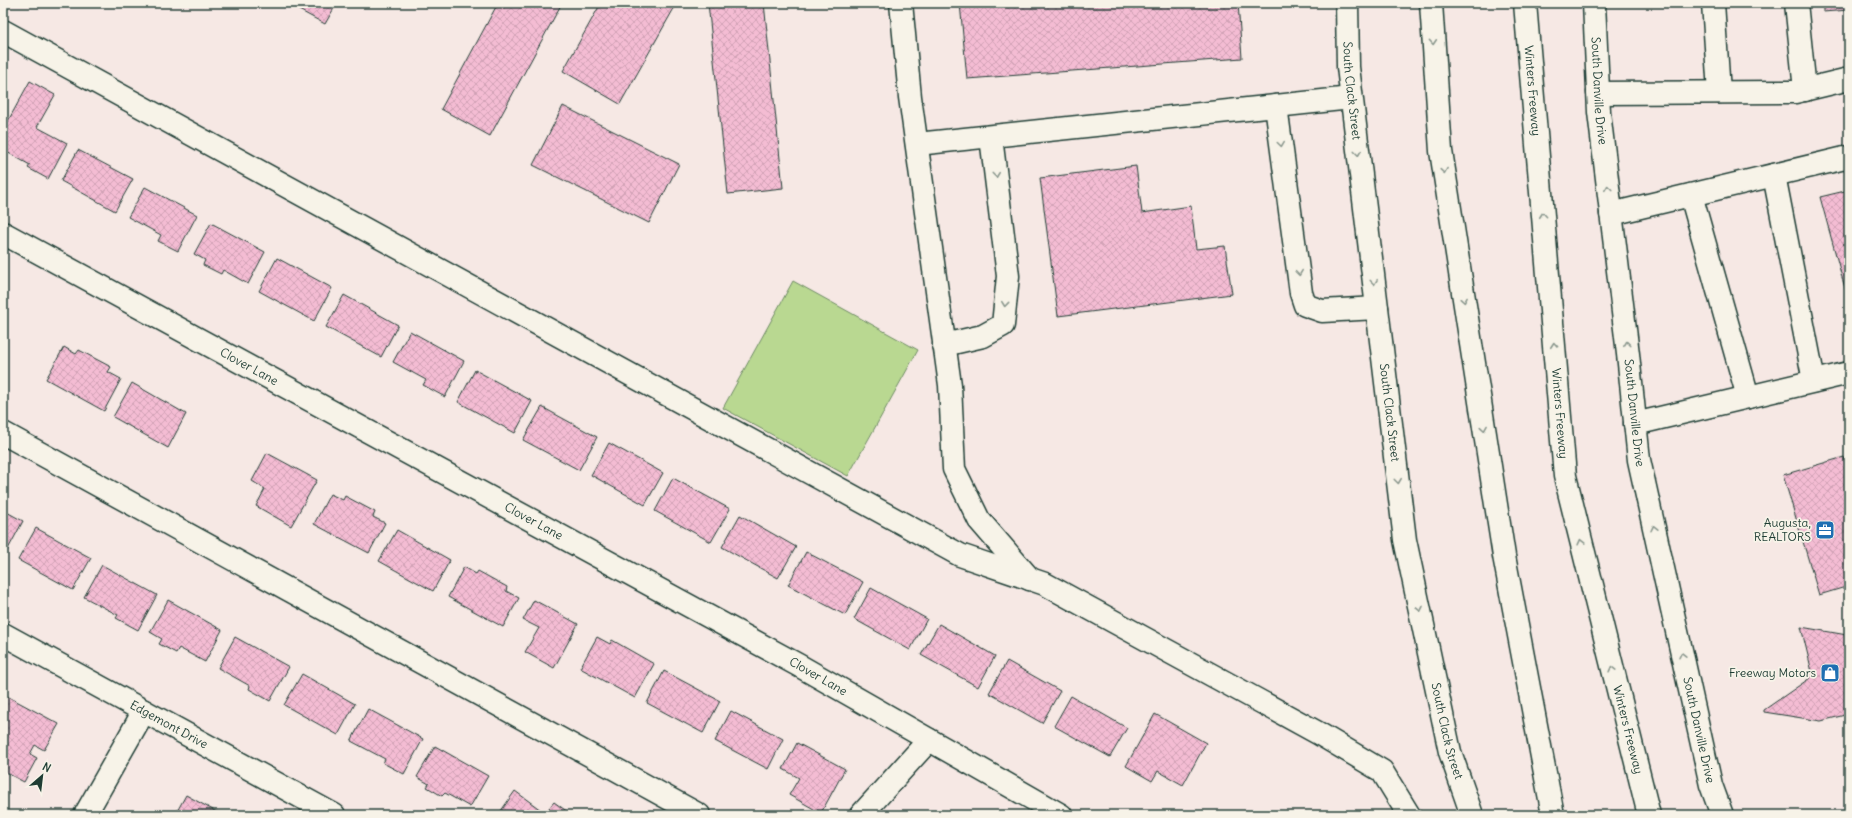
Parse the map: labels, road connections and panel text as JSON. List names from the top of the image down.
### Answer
{
  "streets": {
    "main road": [
      "South Clack Street",
      "Winters Freeway",
      "South Danville Drive",
      "Clover Lane",
      "Edgemont Drive"
    ]
  },
  "places": {
    "office": ["Augusta, REALTORS"],
    "shop": ["Freeway Motors"]
  },
  "north": "top right"
}
